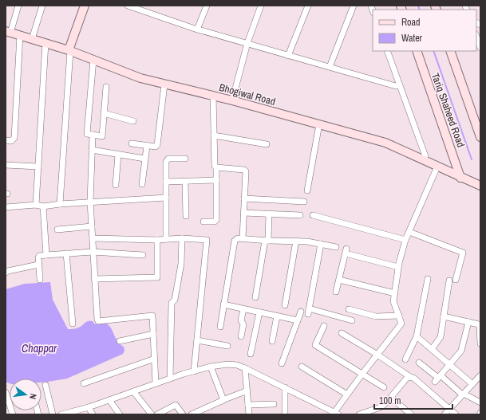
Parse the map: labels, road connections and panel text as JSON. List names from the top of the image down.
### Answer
{
  "streets": {
    "main road": ["Bhogiwal Road", "Tariq Shaheed Road"]
  },
  "crossings": [
    ["Bhogiwal Road", "Tariq Shaheed Road"]
  ],
  "water": ["Chappar"],
  "legend": ["Road", "Water"],
  "scale_bar": "100 m",
  "north": "right"
}
